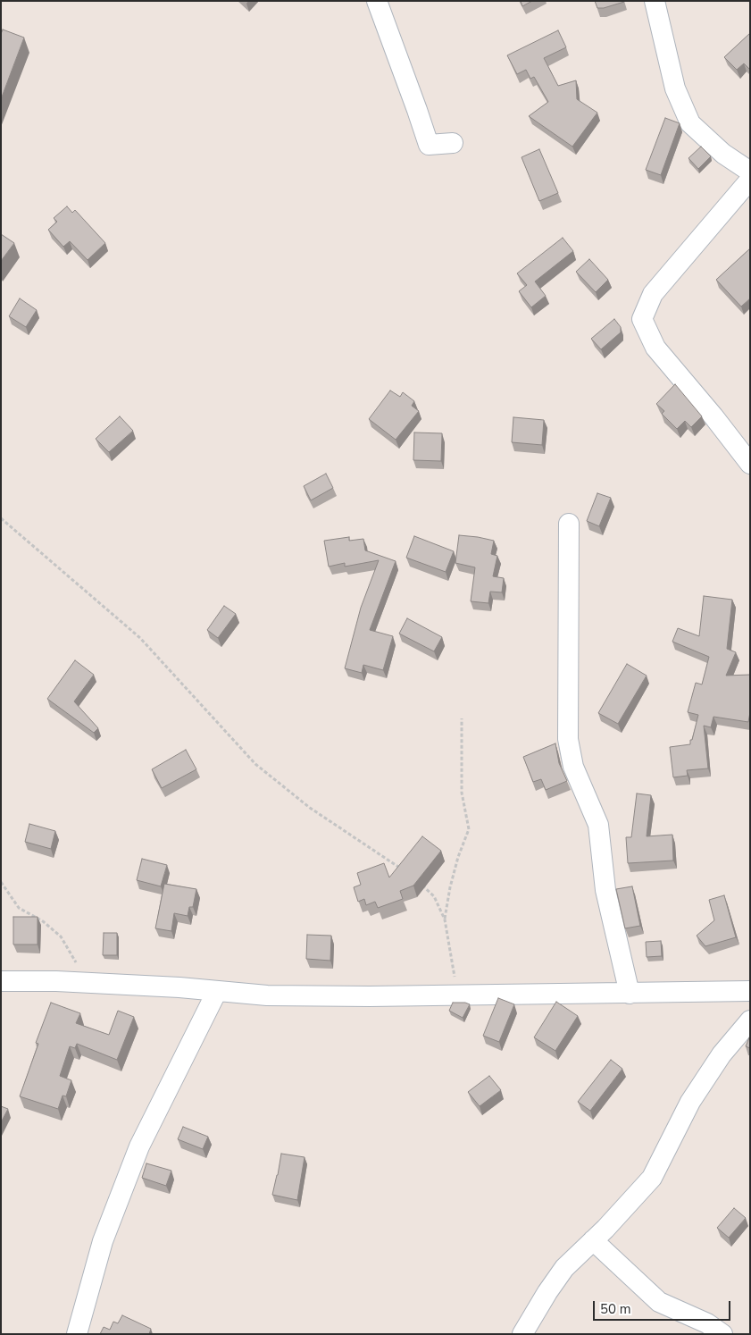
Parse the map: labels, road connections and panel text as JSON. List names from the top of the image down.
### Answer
{
  "scale_bar": "50 m"
}
